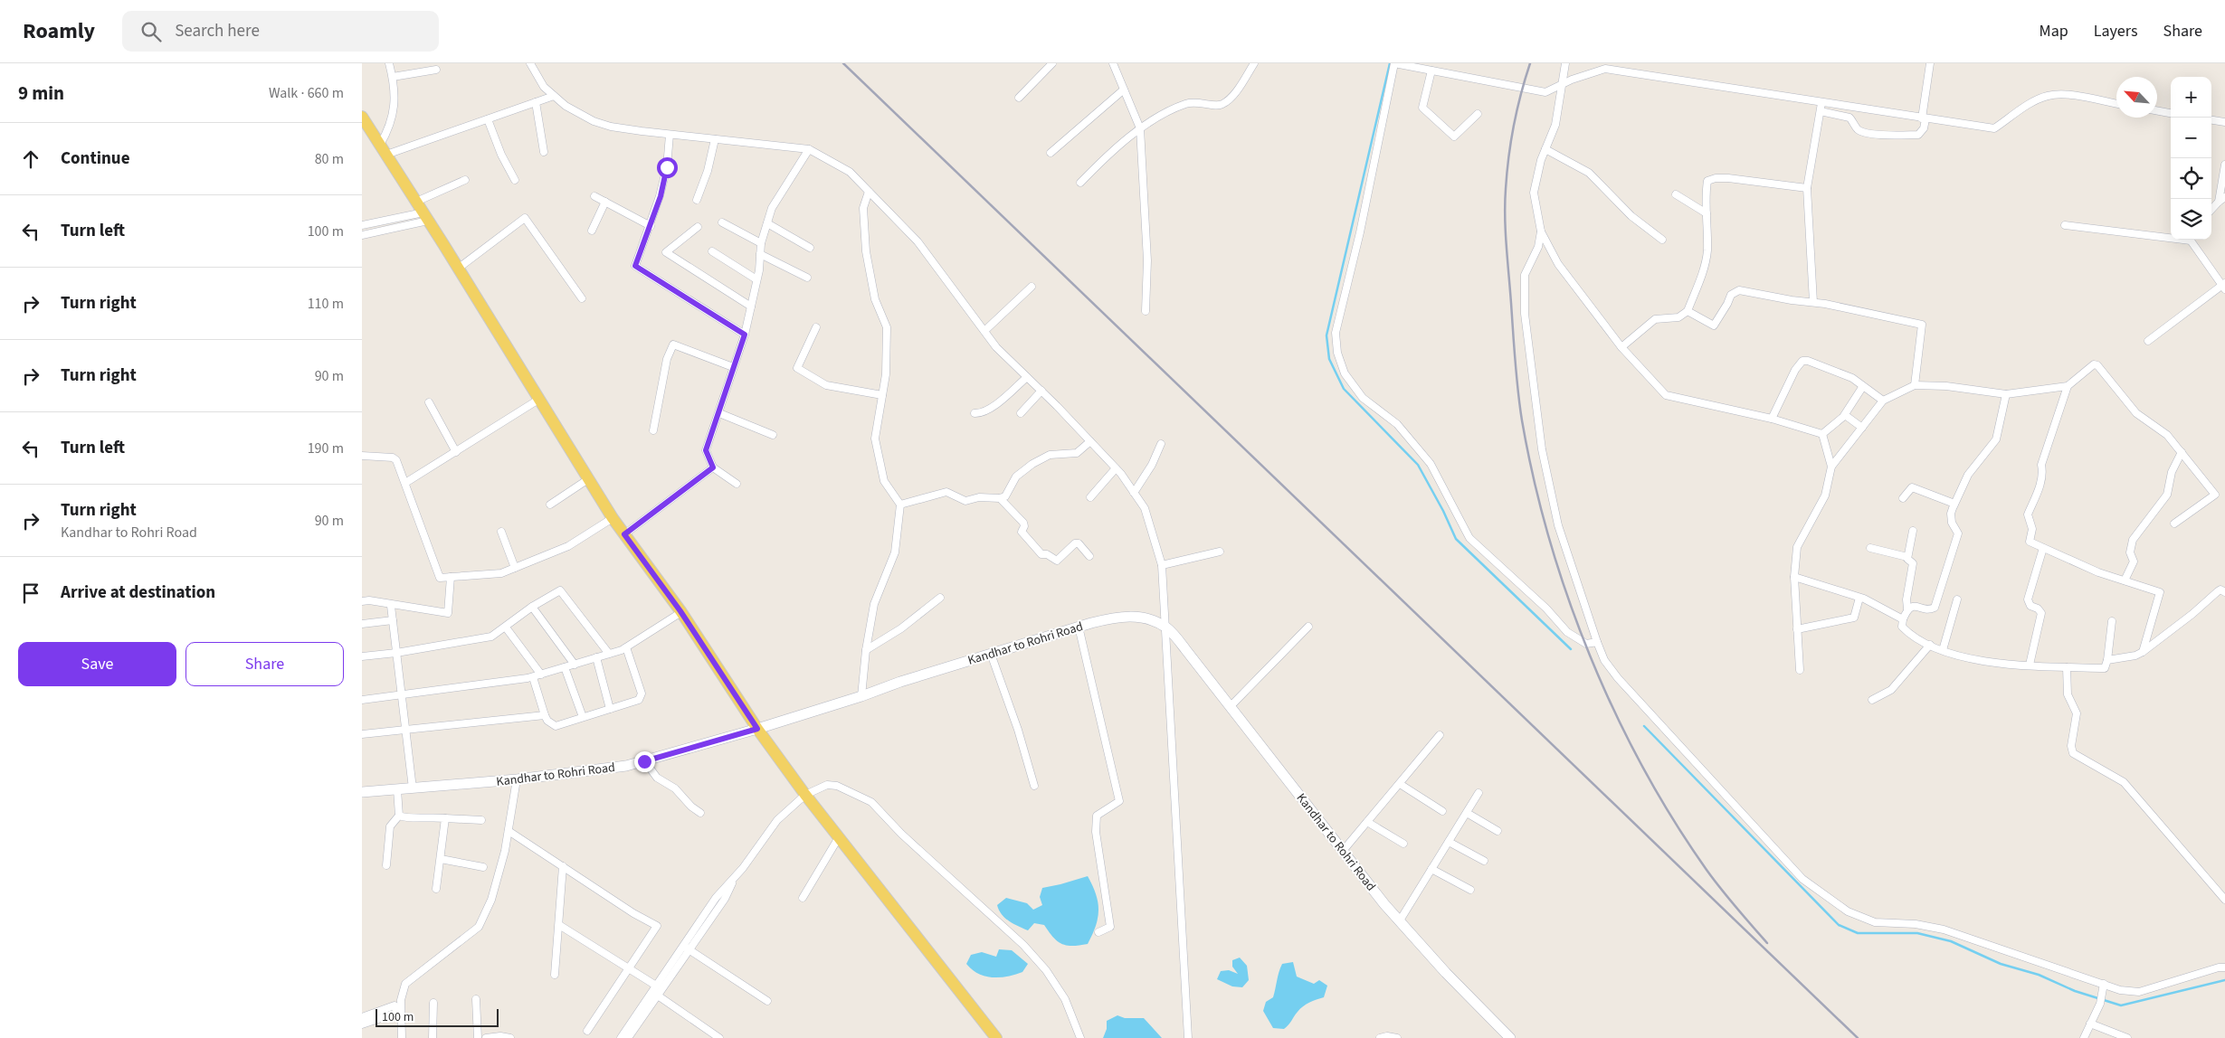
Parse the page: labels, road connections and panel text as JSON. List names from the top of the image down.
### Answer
{
  "streets": {
    "street": ["Kandhar to Rohri Road"]
  },
  "scale_bar": "100 m",
  "north": "top left",
  "page": {
    "header": "Roamly",
    "search": "Search here",
    "nav": ["Map", "Layers", "Share"],
    "heading": ["9 min", "Walk · 660 m"],
    "map_buttons": ["+", "−"],
    "list": [
      ["Continue", "80 m"],
      ["Turn left", "100 m"],
      ["Turn right", "110 m"],
      ["Turn right", "90 m"],
      ["Turn left", "190 m"],
      ["Turn right", "Kandhar to Rohri Road", "90 m"],
      "Arrive at destination"
    ],
    "buttons": ["Save", "Share"],
    "scale": "100 m"
  }
}
